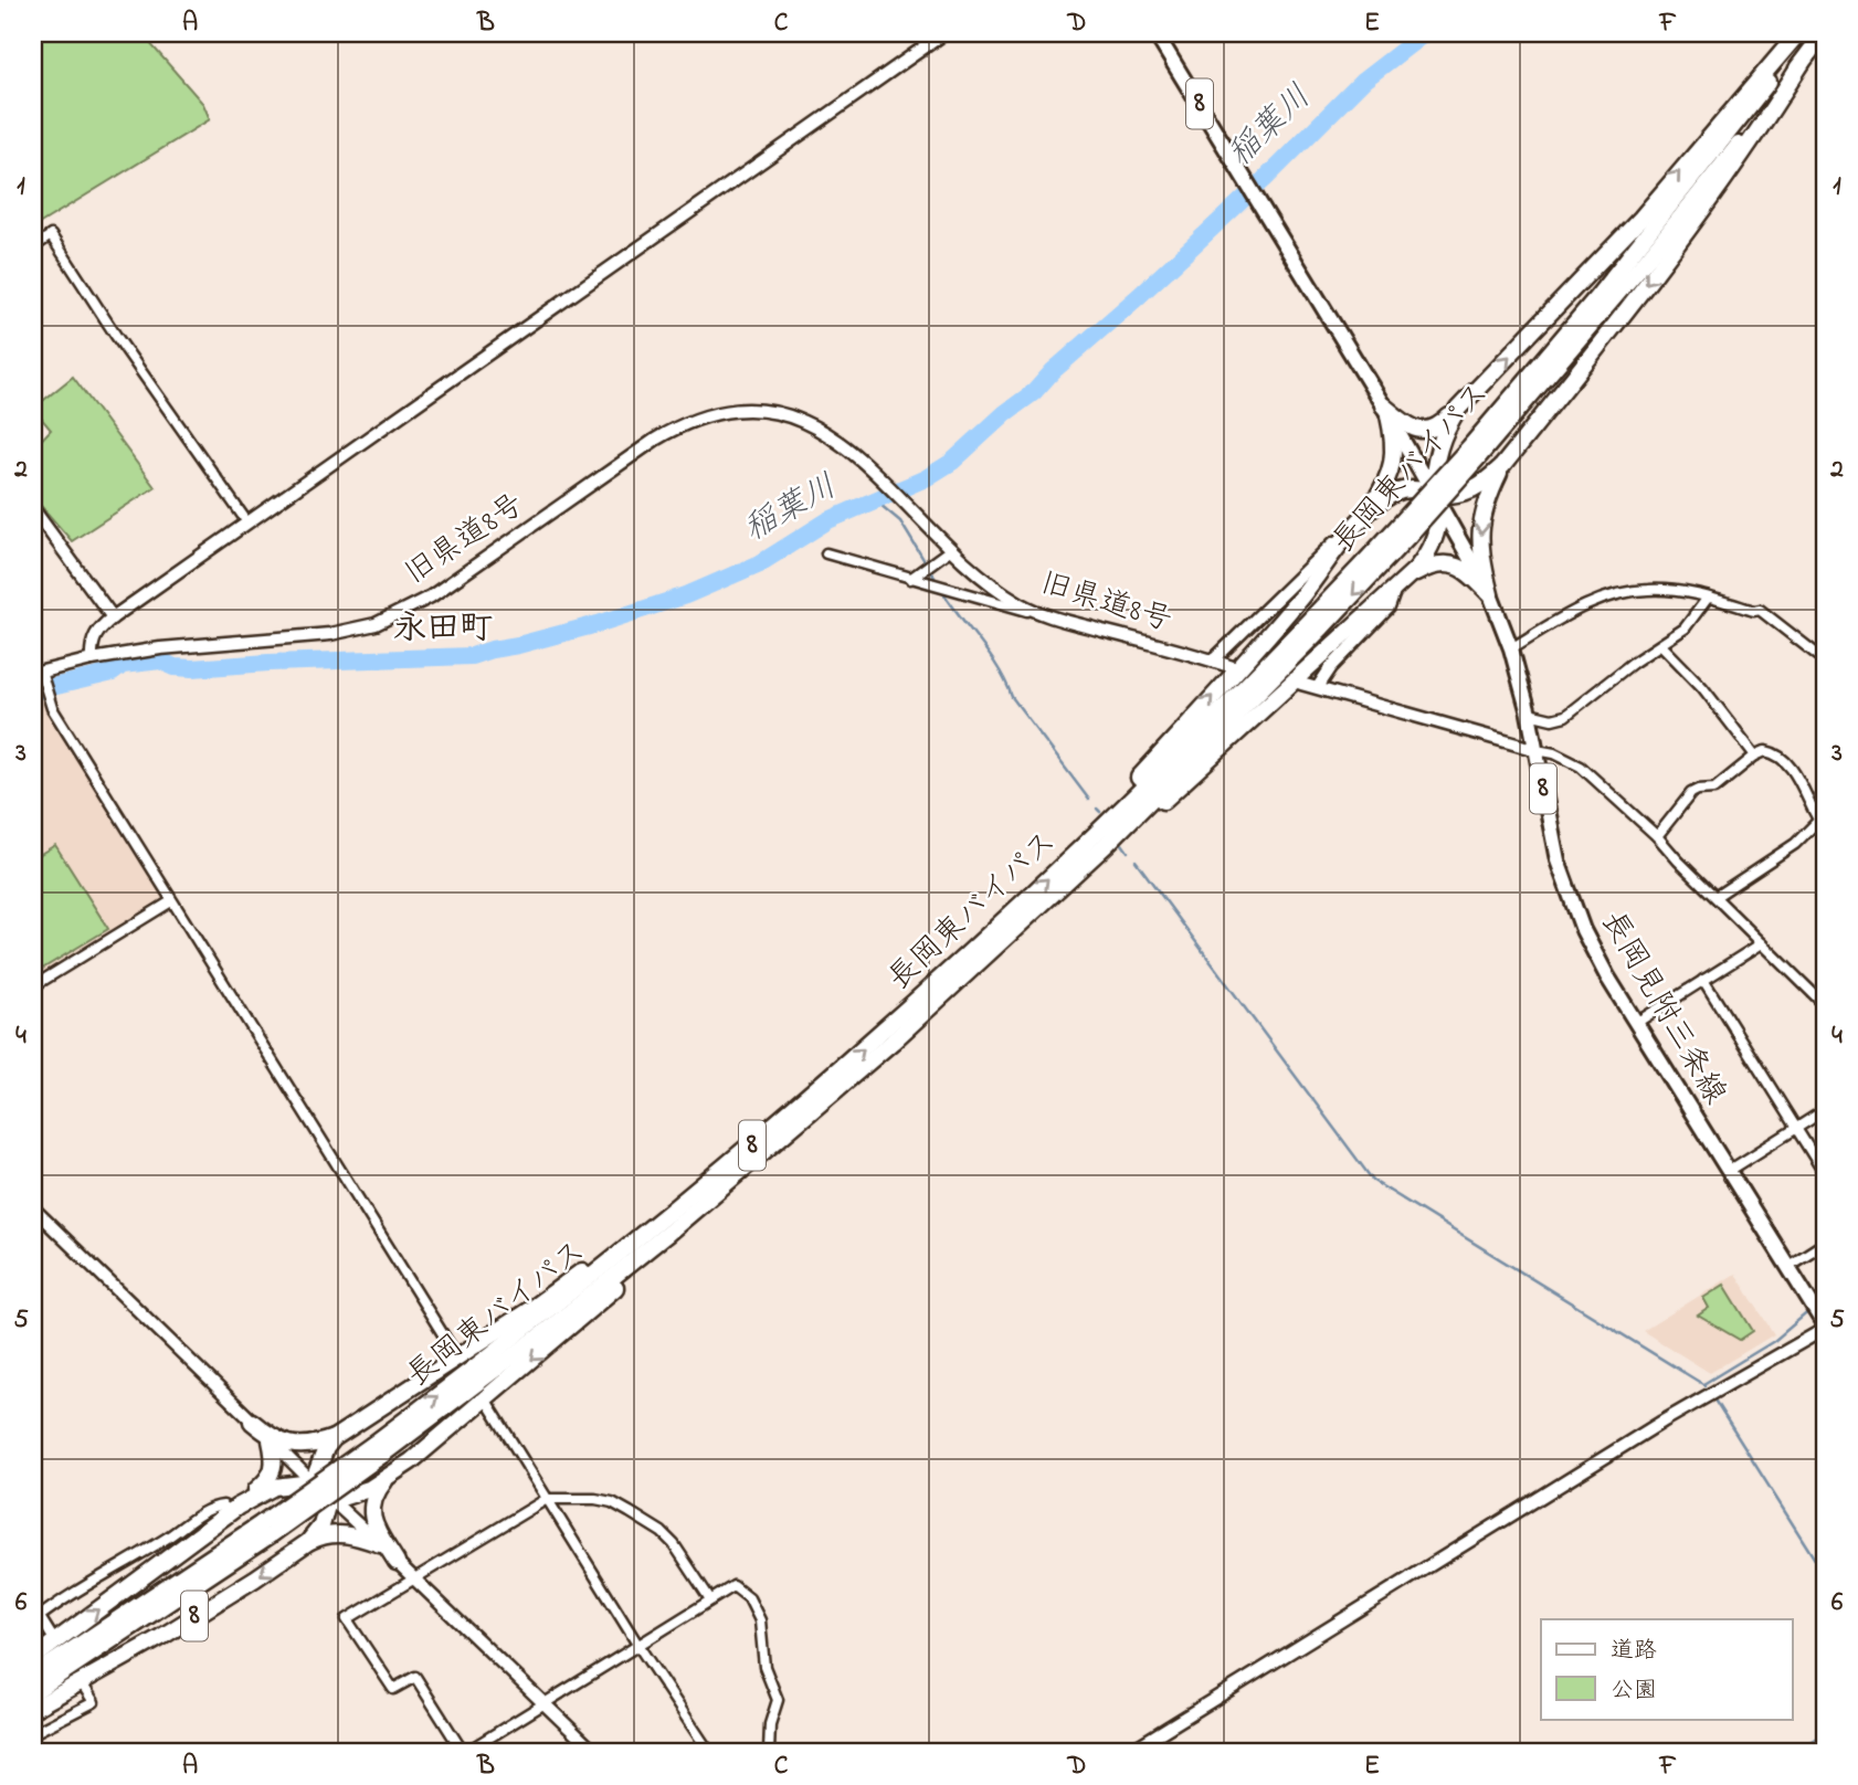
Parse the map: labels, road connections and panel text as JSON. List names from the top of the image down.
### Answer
{
  "streets": {
    "highway": ["8", "長岡東バイパス"],
    "main road": ["長岡見附三条線"],
    "street": ["旧県道8号"]
  },
  "crossings": [
    ["8", "長岡東バイパス"]
  ],
  "districts": ["永田町"],
  "water": ["稲葉川"],
  "legend": ["道路", "公園"],
  "grid": {
    "columns": [
      "A",
      "B",
      "C",
      "D",
      "E",
      "F"
    ],
    "rows": [
      "1",
      "2",
      "3",
      "4",
      "5",
      "6"
    ]
  }
}
